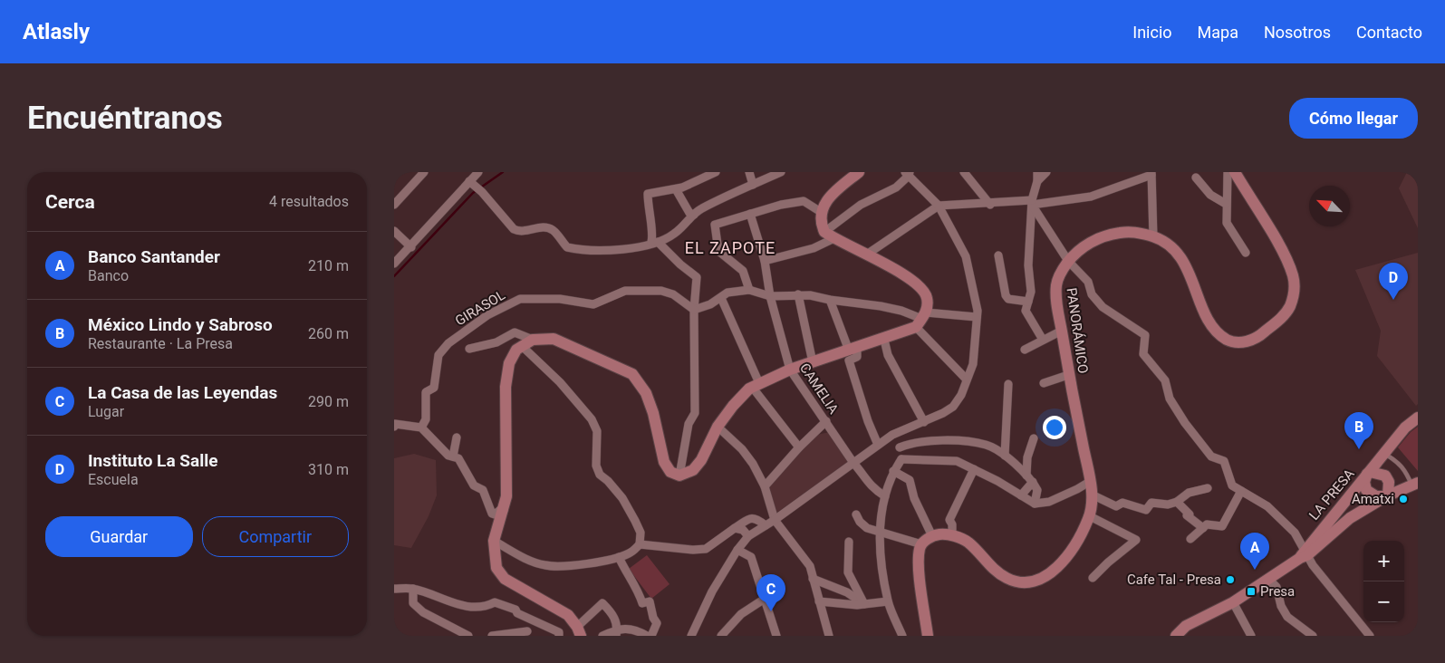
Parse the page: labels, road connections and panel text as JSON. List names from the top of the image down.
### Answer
{
  "streets": {
    "street": [
      "GIRASOL",
      "PANORÁMICO",
      "CAMELIA",
      "LA PRESA"
    ]
  },
  "districts": ["EL ZAPOTE"],
  "places": {
    "other": ["Amatxi", "Cafe Tal - Presa"],
    "transit": ["Presa"]
  },
  "north": "top left",
  "page": {
    "header": "Atlasly",
    "nav": [
      "Inicio",
      "Mapa",
      "Nosotros",
      "Contacto"
    ],
    "buttons": [
      "Cómo llegar",
      ["Guardar", "Compartir"]
    ],
    "title": "Encuéntranos",
    "heading": ["Cerca", "4 resultados"],
    "list": [
      {
        "mark": "A",
        "name": "Banco Santander",
        "note": "Banco",
        "value": "210 m"
      },
      {
        "mark": "B",
        "name": "México Lindo y Sabroso",
        "note": "Restaurante · La Presa",
        "value": "260 m"
      },
      {
        "mark": "C",
        "name": "La Casa de las Leyendas",
        "note": "Lugar",
        "value": "290 m"
      },
      {
        "mark": "D",
        "name": "Instituto La Salle",
        "note": "Escuela",
        "value": "310 m"
      }
    ],
    "pins": [
      "D",
      "B",
      "A",
      "C"
    ],
    "map_buttons": ["+", "−"]
  }
}
